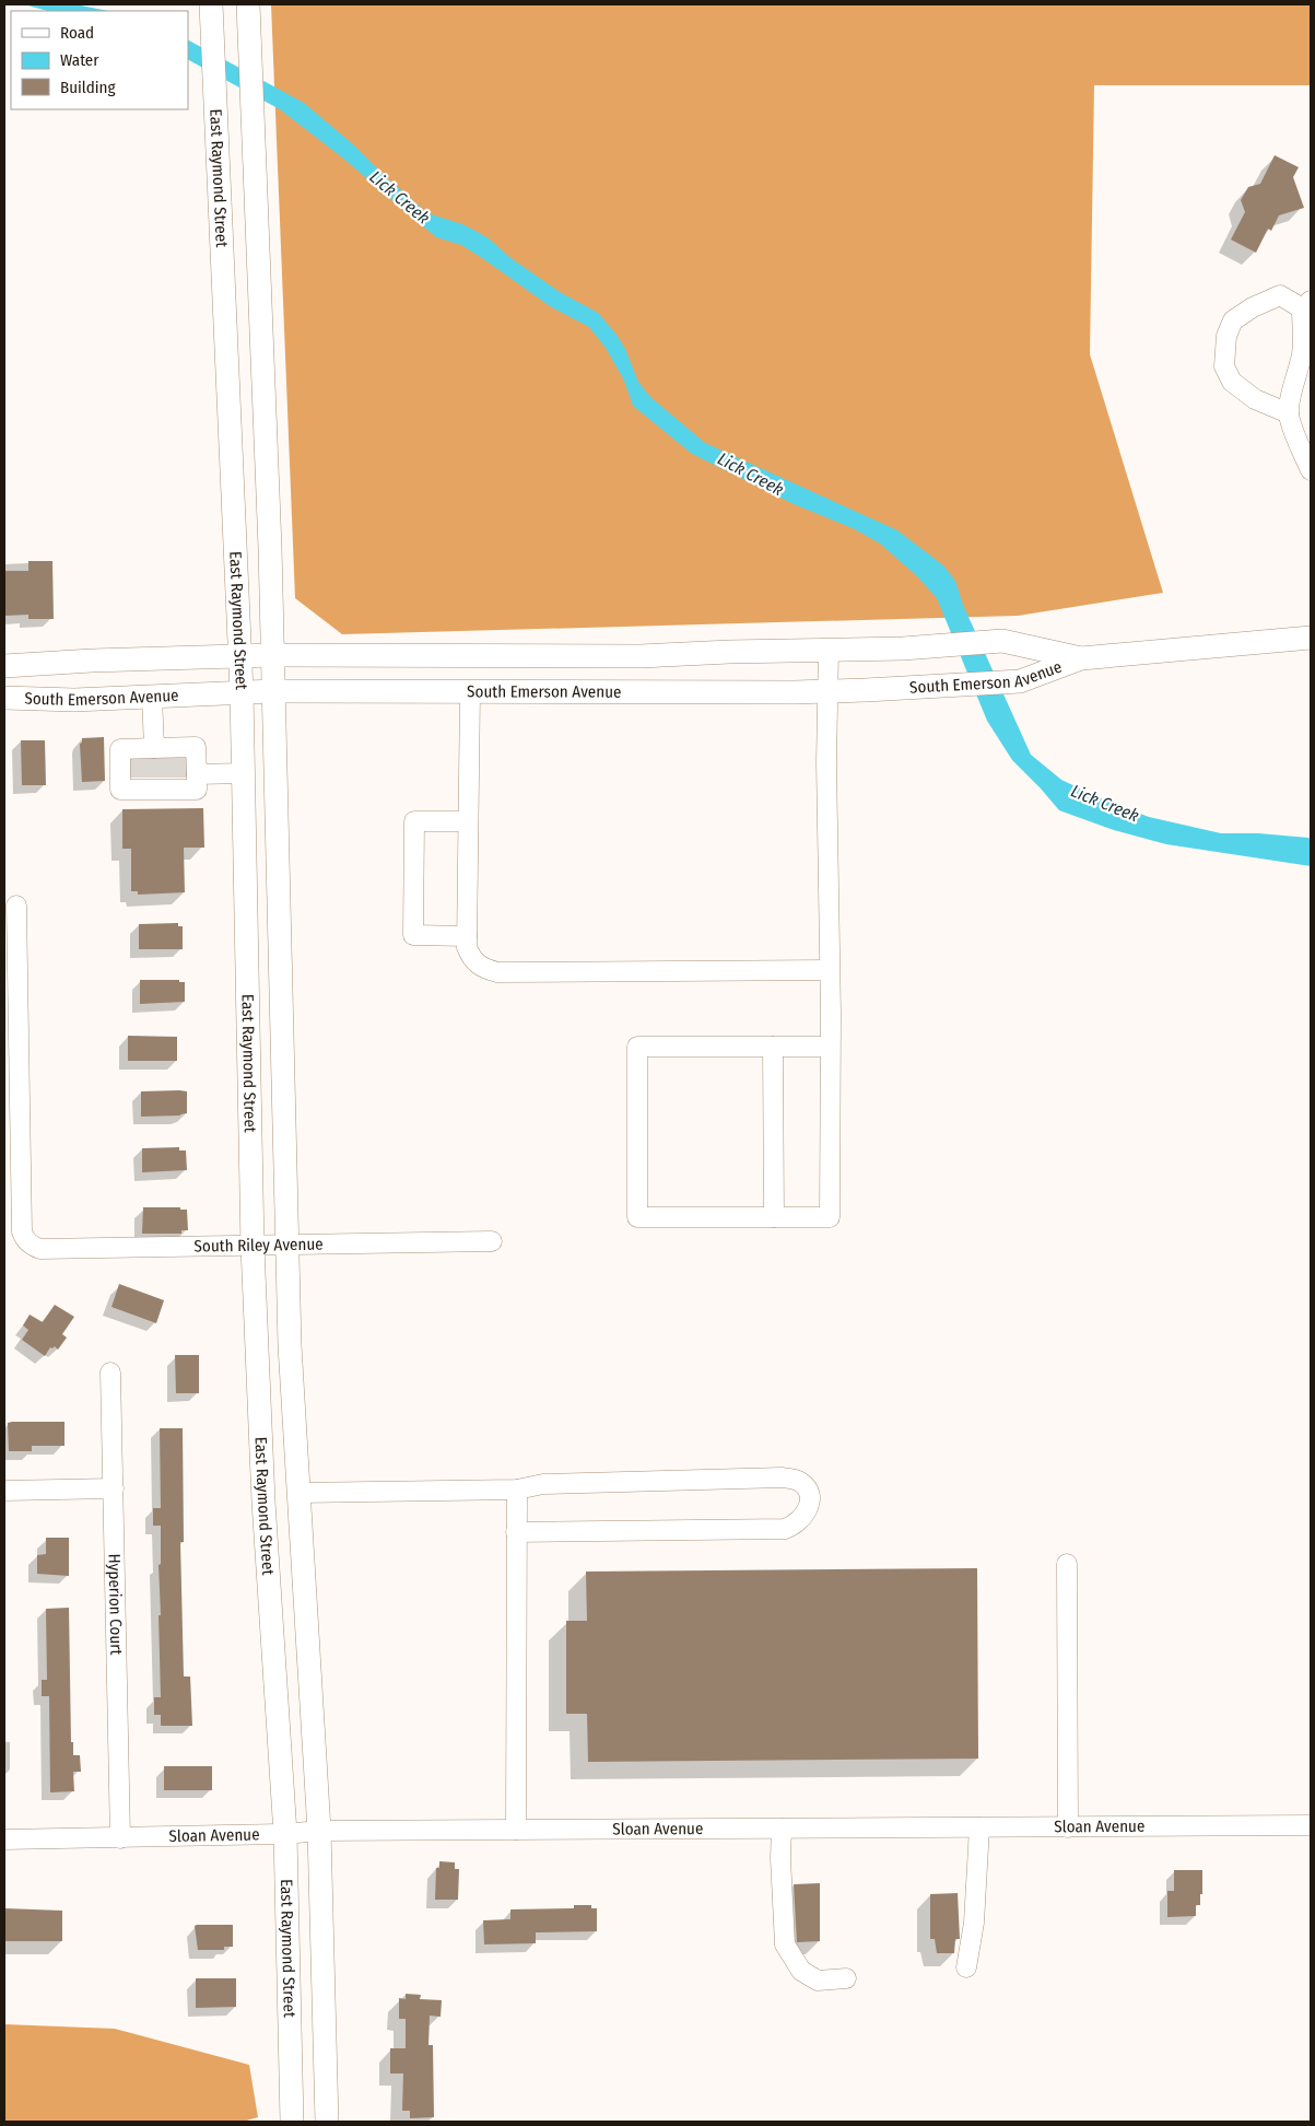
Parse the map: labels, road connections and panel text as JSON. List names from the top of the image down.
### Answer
{
  "streets": {
    "main road": ["East Raymond Street", "South Emerson Avenue"],
    "street": ["South Riley Avenue", "Hyperion Court", "Sloan Avenue"]
  },
  "crossings": [
    ["East Raymond Street", "South Emerson Avenue"],
    ["East Raymond Street", "South Riley Avenue"],
    ["East Raymond Street", "Sloan Avenue"],
    ["Hyperion Court", "Sloan Avenue"]
  ],
  "water": ["Lick Creek"],
  "legend": ["Road", "Water", "Building"]
}
